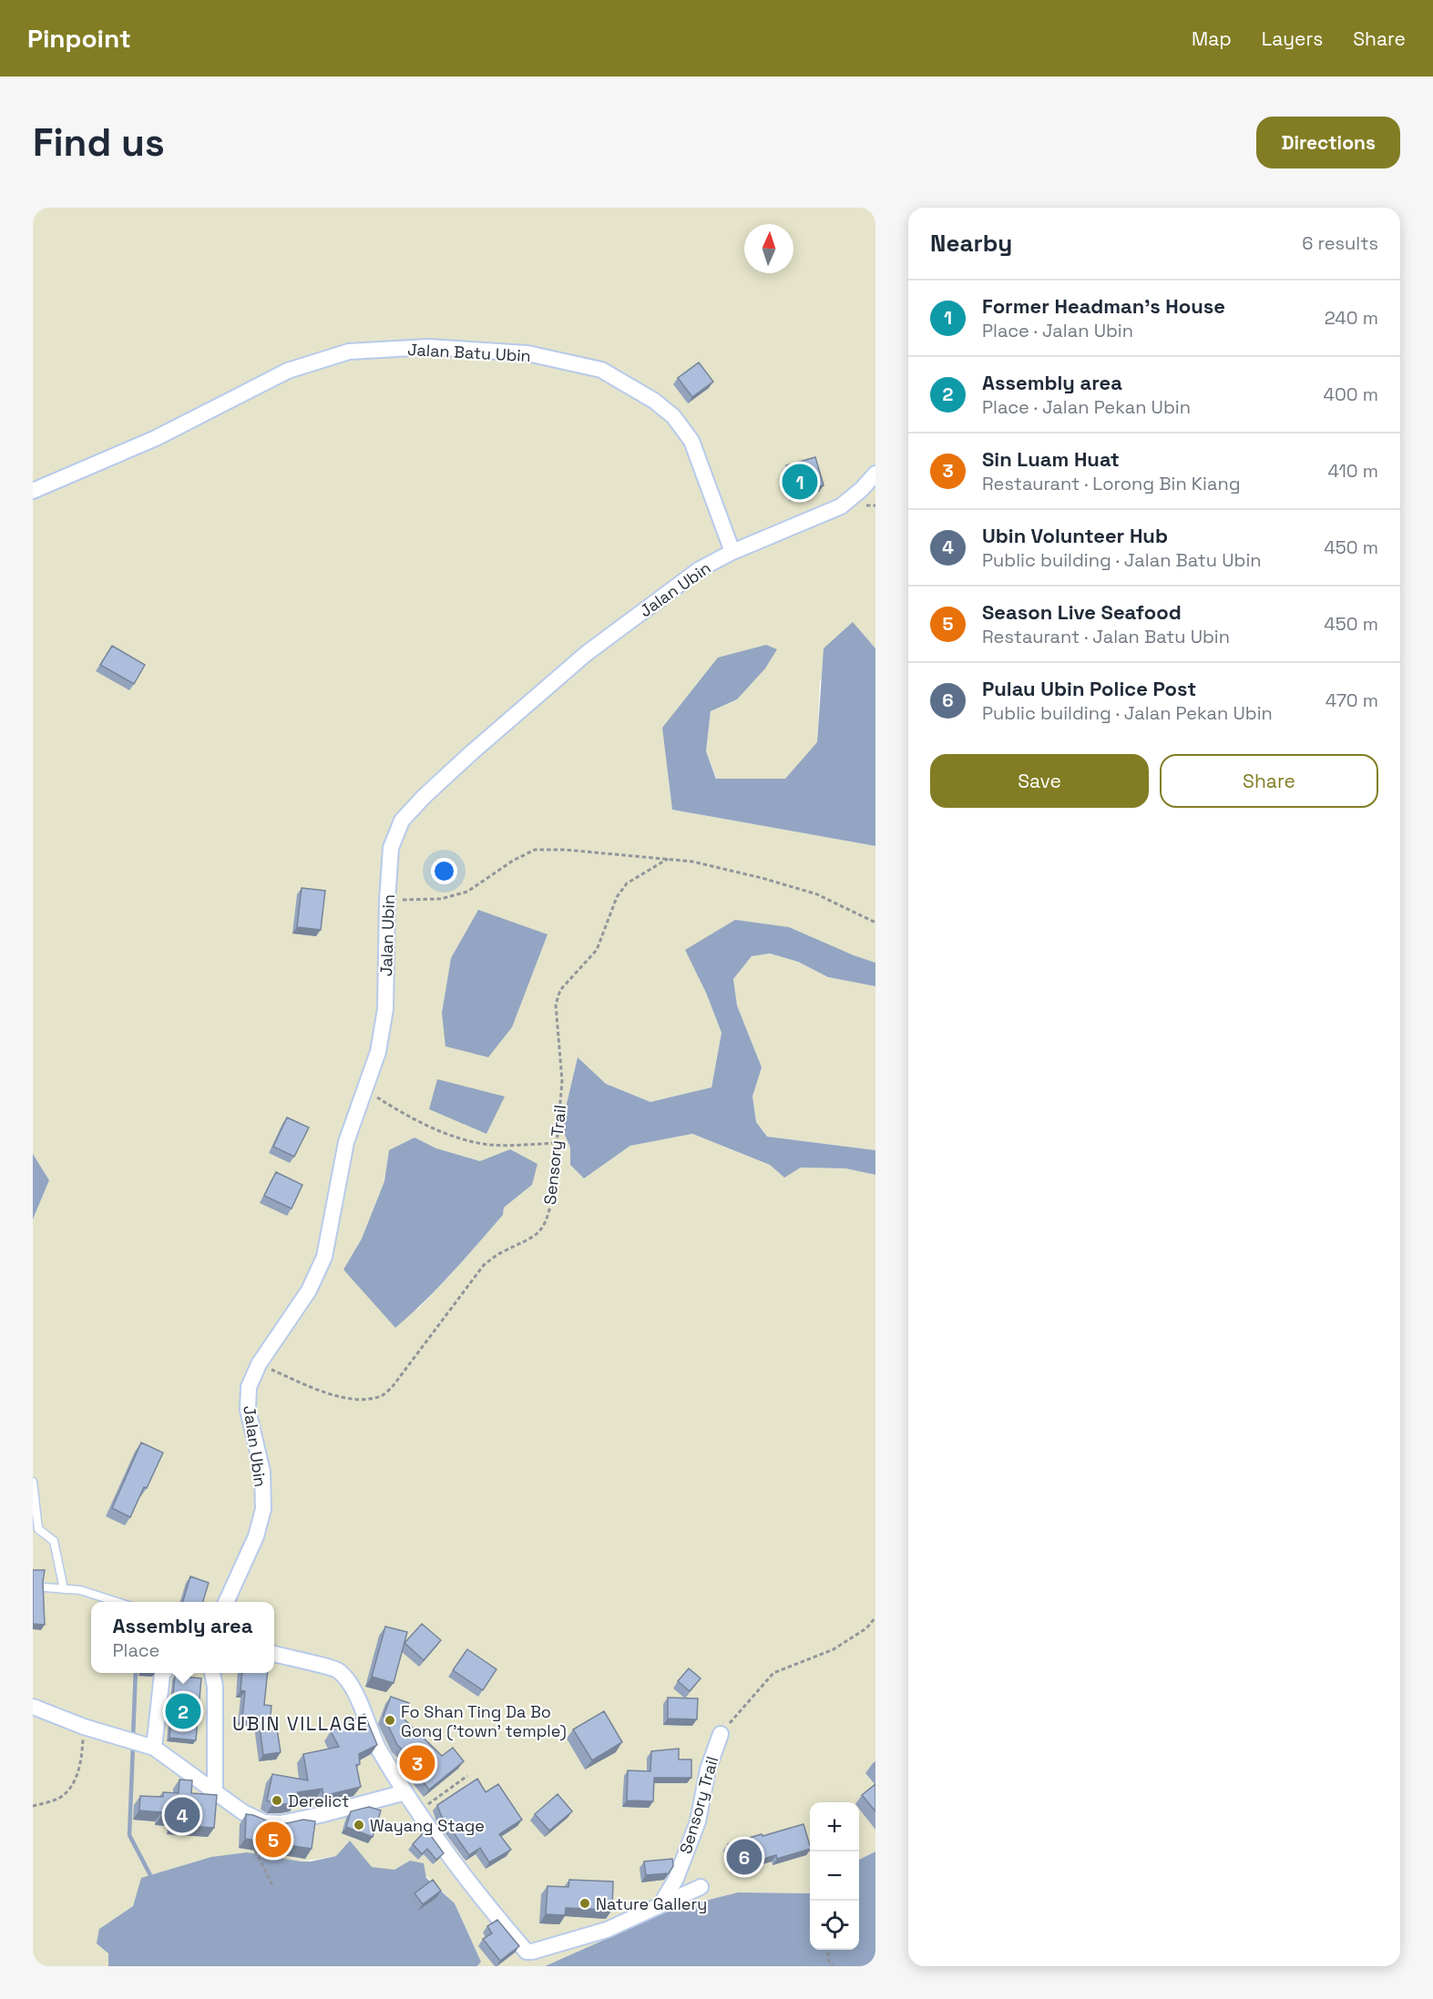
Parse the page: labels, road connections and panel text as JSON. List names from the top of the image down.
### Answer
{
  "streets": {
    "street": ["Jalan Batu Ubin", "Jalan Ubin", "Sensory Trail"]
  },
  "crossings": [
    ["Jalan Batu Ubin", "Jalan Ubin"],
    ["Jalan Ubin", "Sensory Trail"]
  ],
  "districts": ["UBIN VILLAGE"],
  "places": [
    "Fo Shan Ting Da Bo Gong ('town' temple)",
    "Derelict",
    "Wayang Stage",
    "Nature Gallery"
  ],
  "north": "top",
  "page": {
    "header": "Pinpoint",
    "nav": ["Map", "Layers", "Share"],
    "buttons": [
      "Directions",
      ["Save", "Share"]
    ],
    "title": "Find us",
    "heading": ["Nearby", "6 results"],
    "list": [
      {
        "mark": "1",
        "name": "Former Headman's House",
        "note": "Place · Jalan Ubin",
        "value": "240 m"
      },
      {
        "mark": "2",
        "name": "Assembly area",
        "note": "Place · Jalan Pekan Ubin",
        "value": "400 m"
      },
      {
        "mark": "3",
        "name": "Sin Luam Huat",
        "note": "Restaurant · Lorong Bin Kiang",
        "value": "410 m"
      },
      {
        "mark": "4",
        "name": "Ubin Volunteer Hub",
        "note": "Public building · Jalan Batu Ubin",
        "value": "450 m"
      },
      {
        "mark": "5",
        "name": "Season Live Seafood",
        "note": "Restaurant · Jalan Batu Ubin",
        "value": "450 m"
      },
      {
        "mark": "6",
        "name": "Pulau Ubin Police Post",
        "note": "Public building · Jalan Pekan Ubin",
        "value": "470 m"
      }
    ],
    "pins": [
      "1",
      "2",
      "3",
      "4",
      "5",
      "6"
    ],
    "popup": ["Assembly area", "Place"],
    "map_buttons": ["+", "−"]
  }
}
